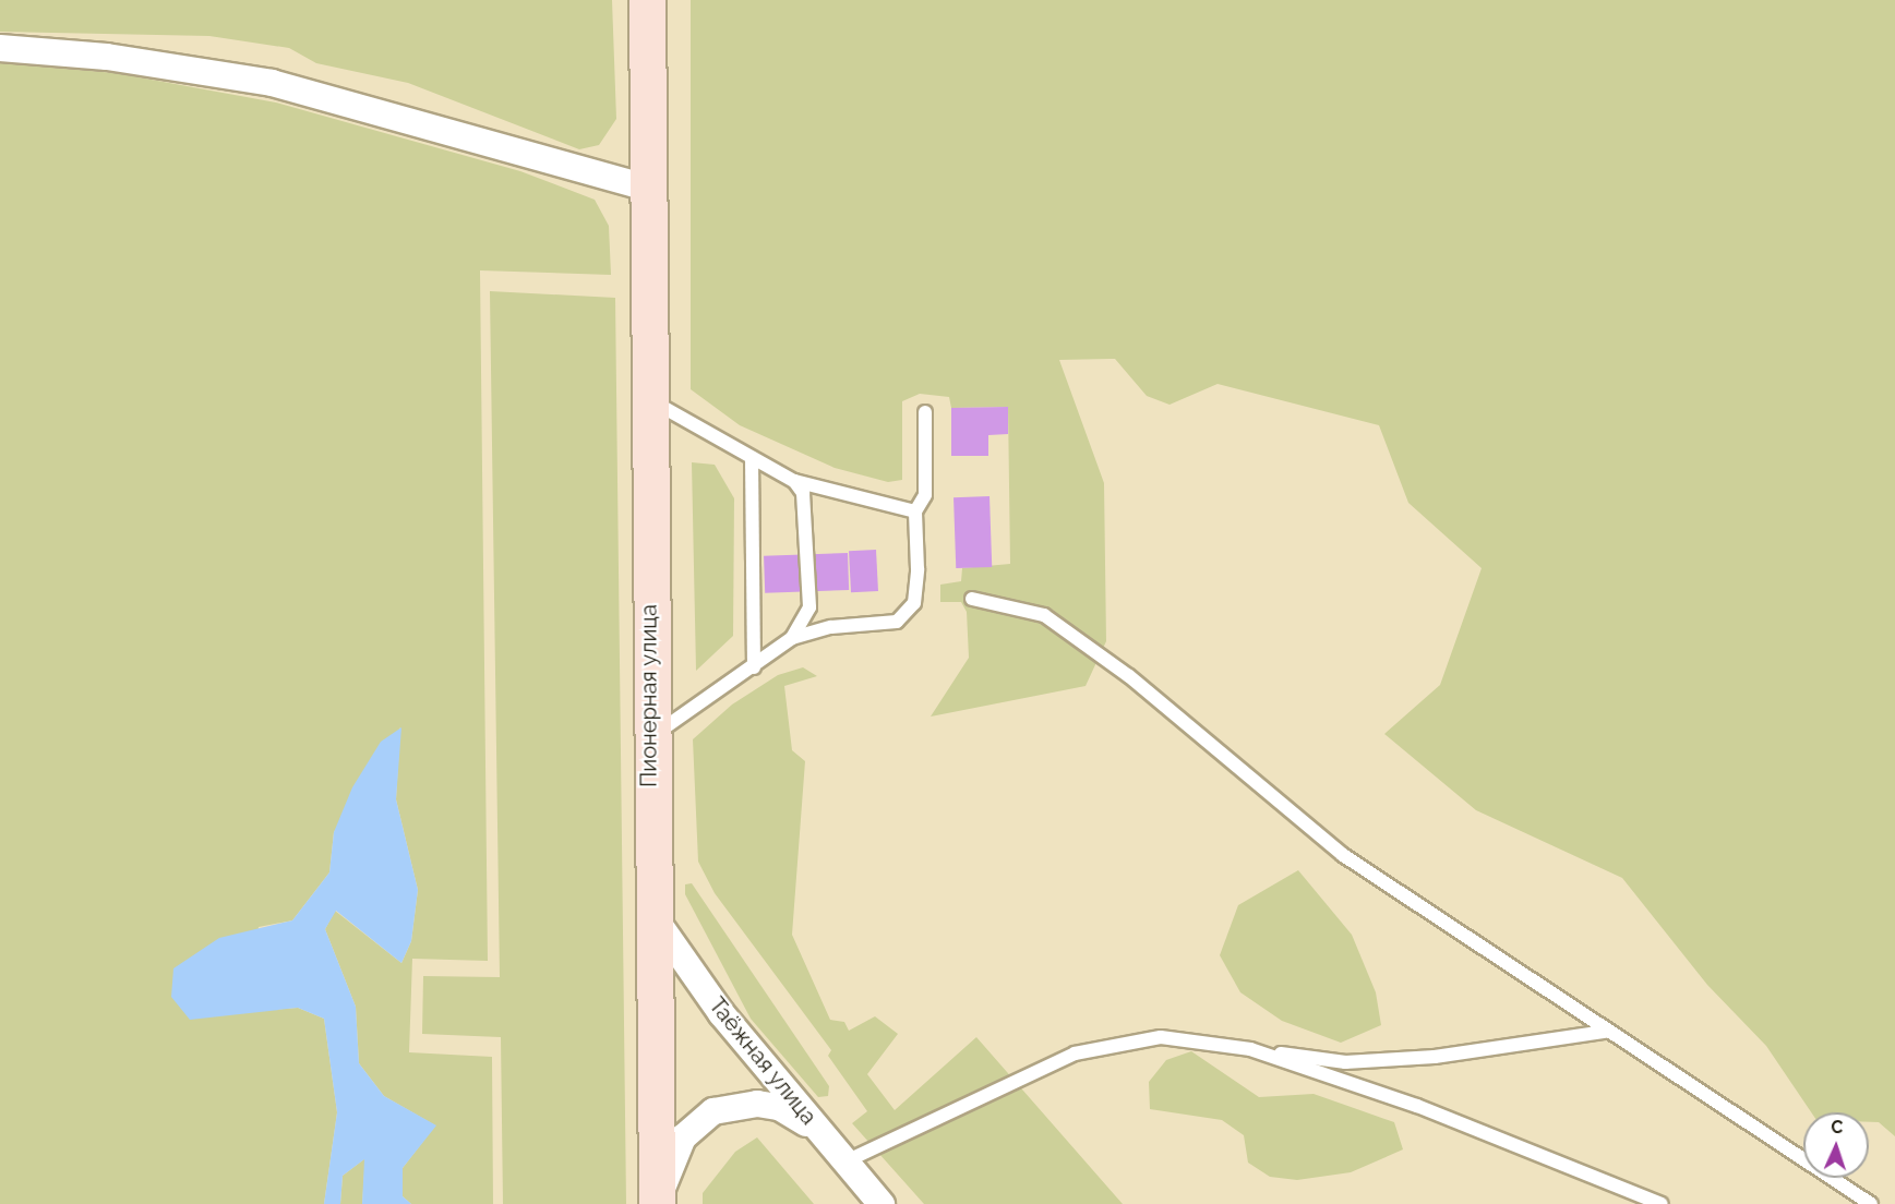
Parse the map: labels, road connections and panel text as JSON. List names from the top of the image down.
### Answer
{
  "streets": {
    "street": ["Пионерная улица", "Таёжная улица"]
  },
  "crossings": [
    ["Пионерная улица", "Таёжная улица"]
  ],
  "north": "top"
}
